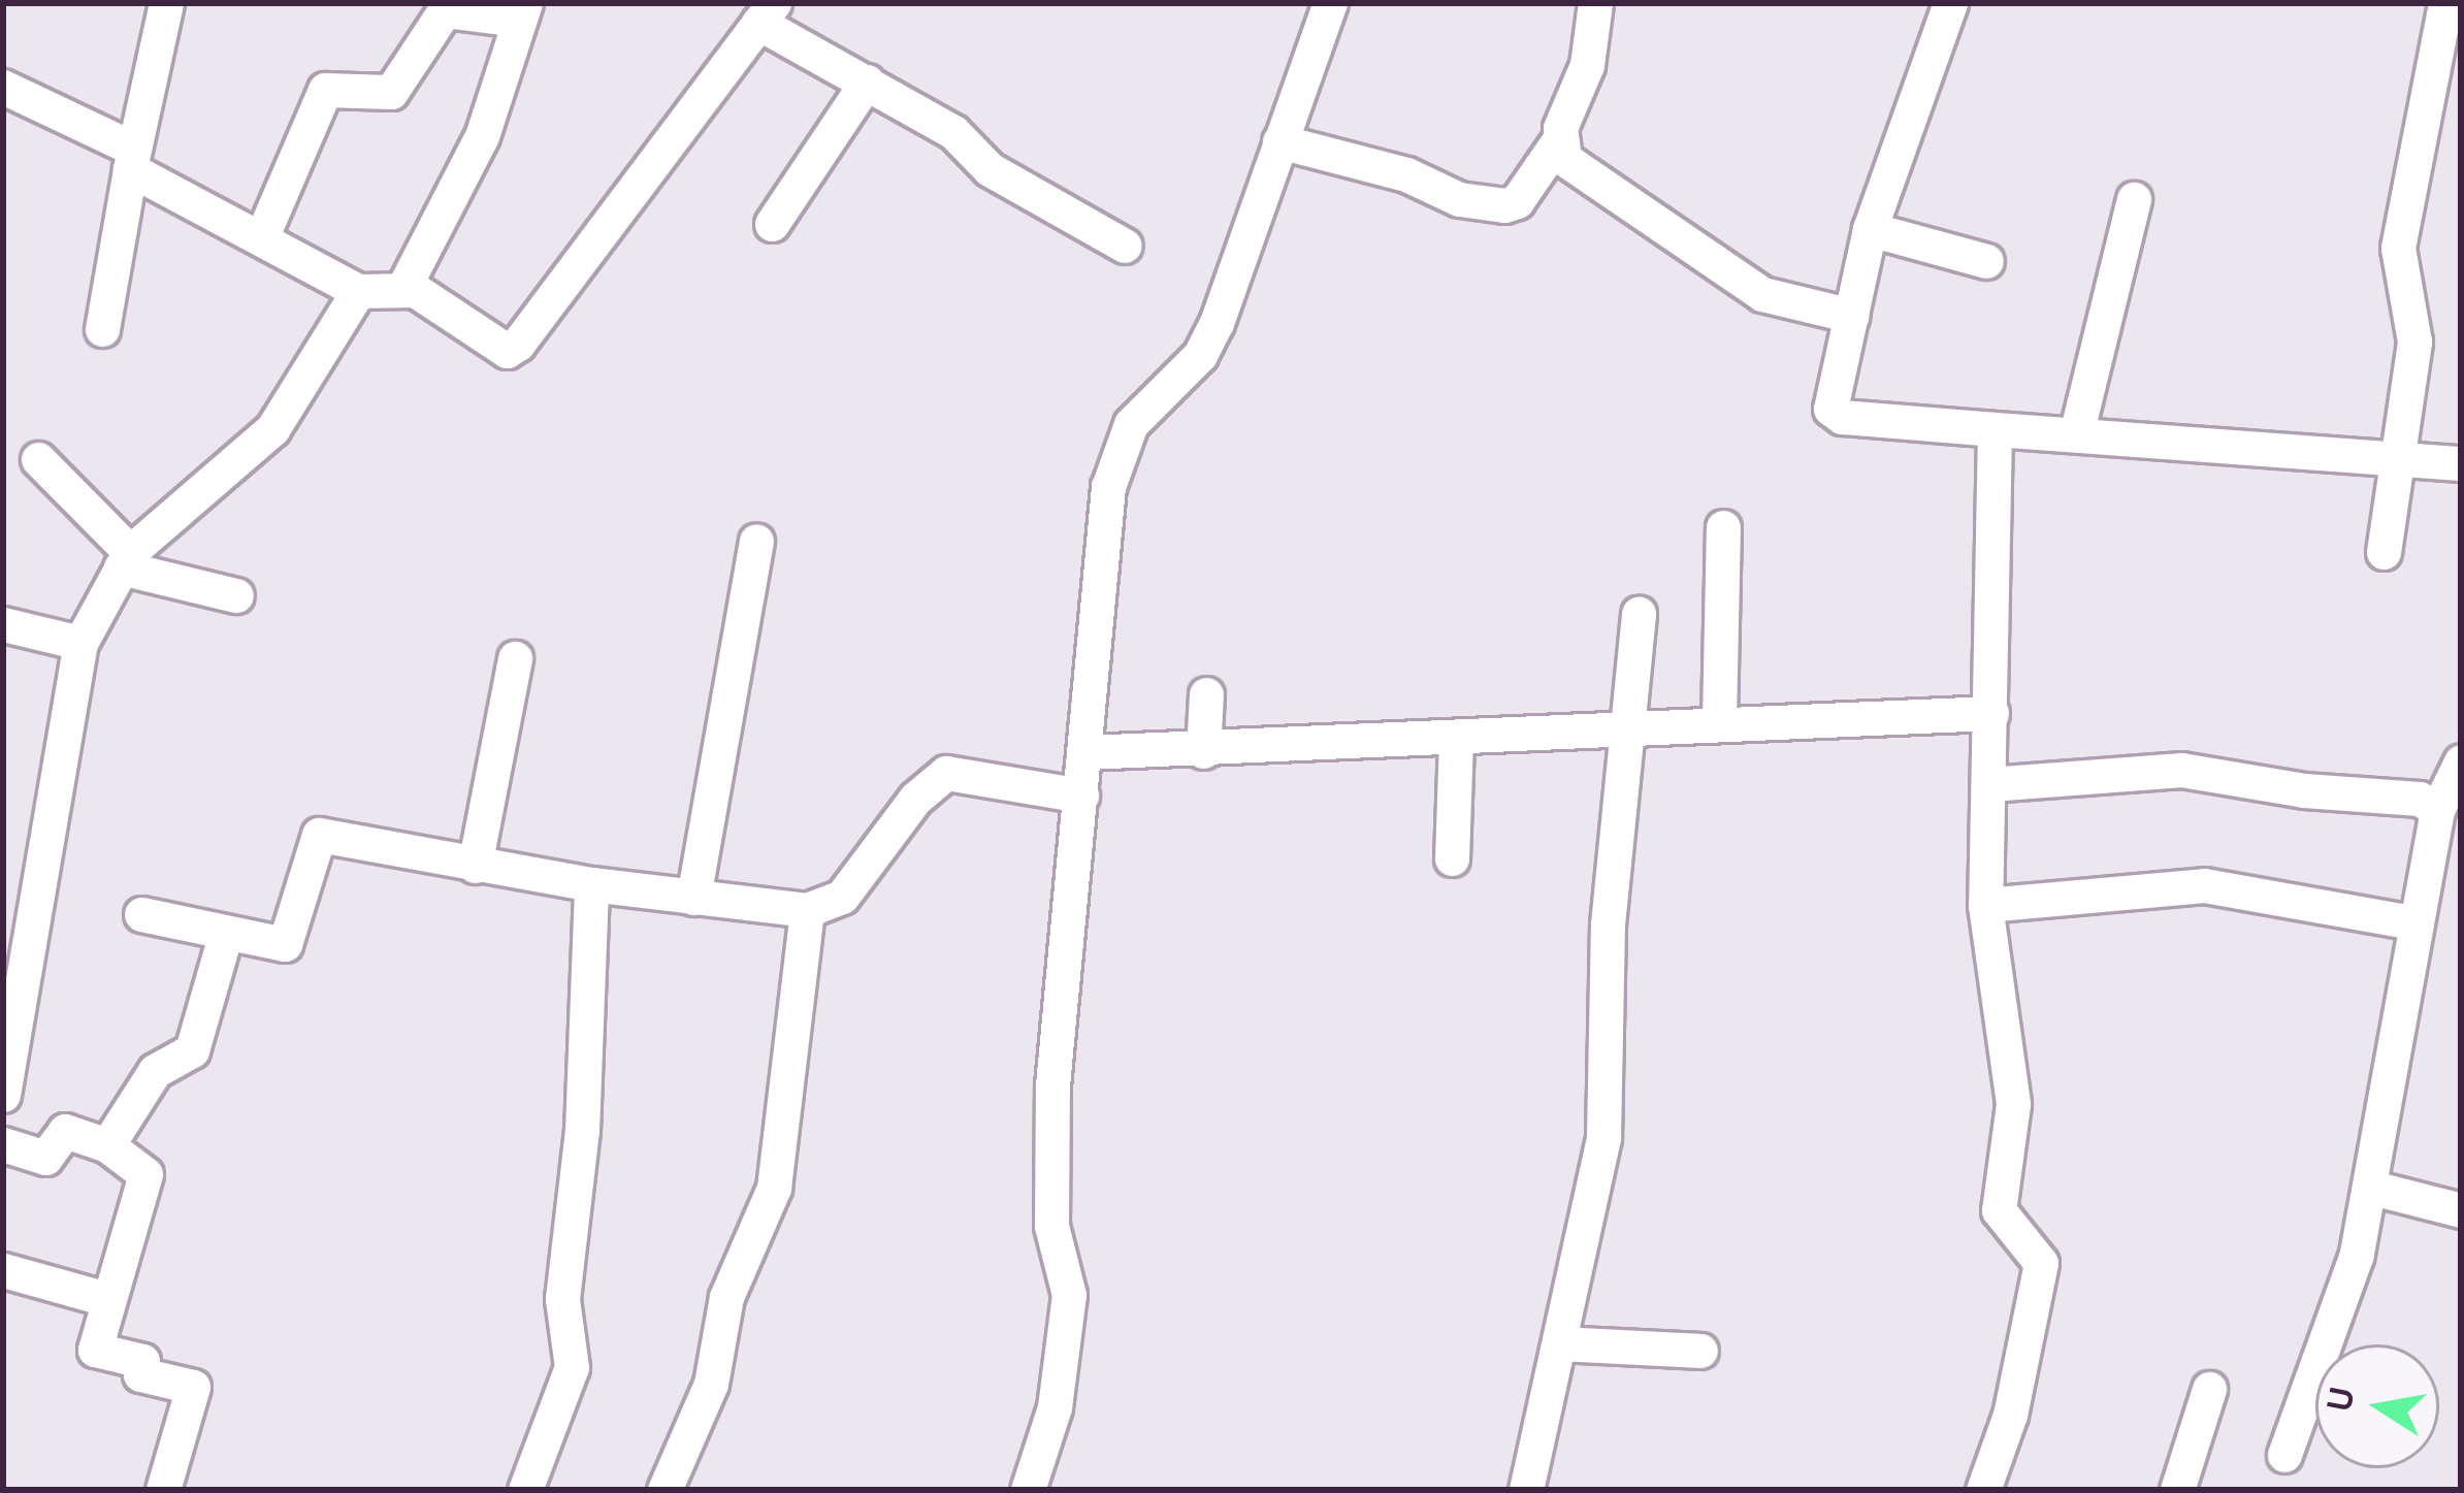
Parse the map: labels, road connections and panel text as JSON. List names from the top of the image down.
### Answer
{
  "north": "left"
}
